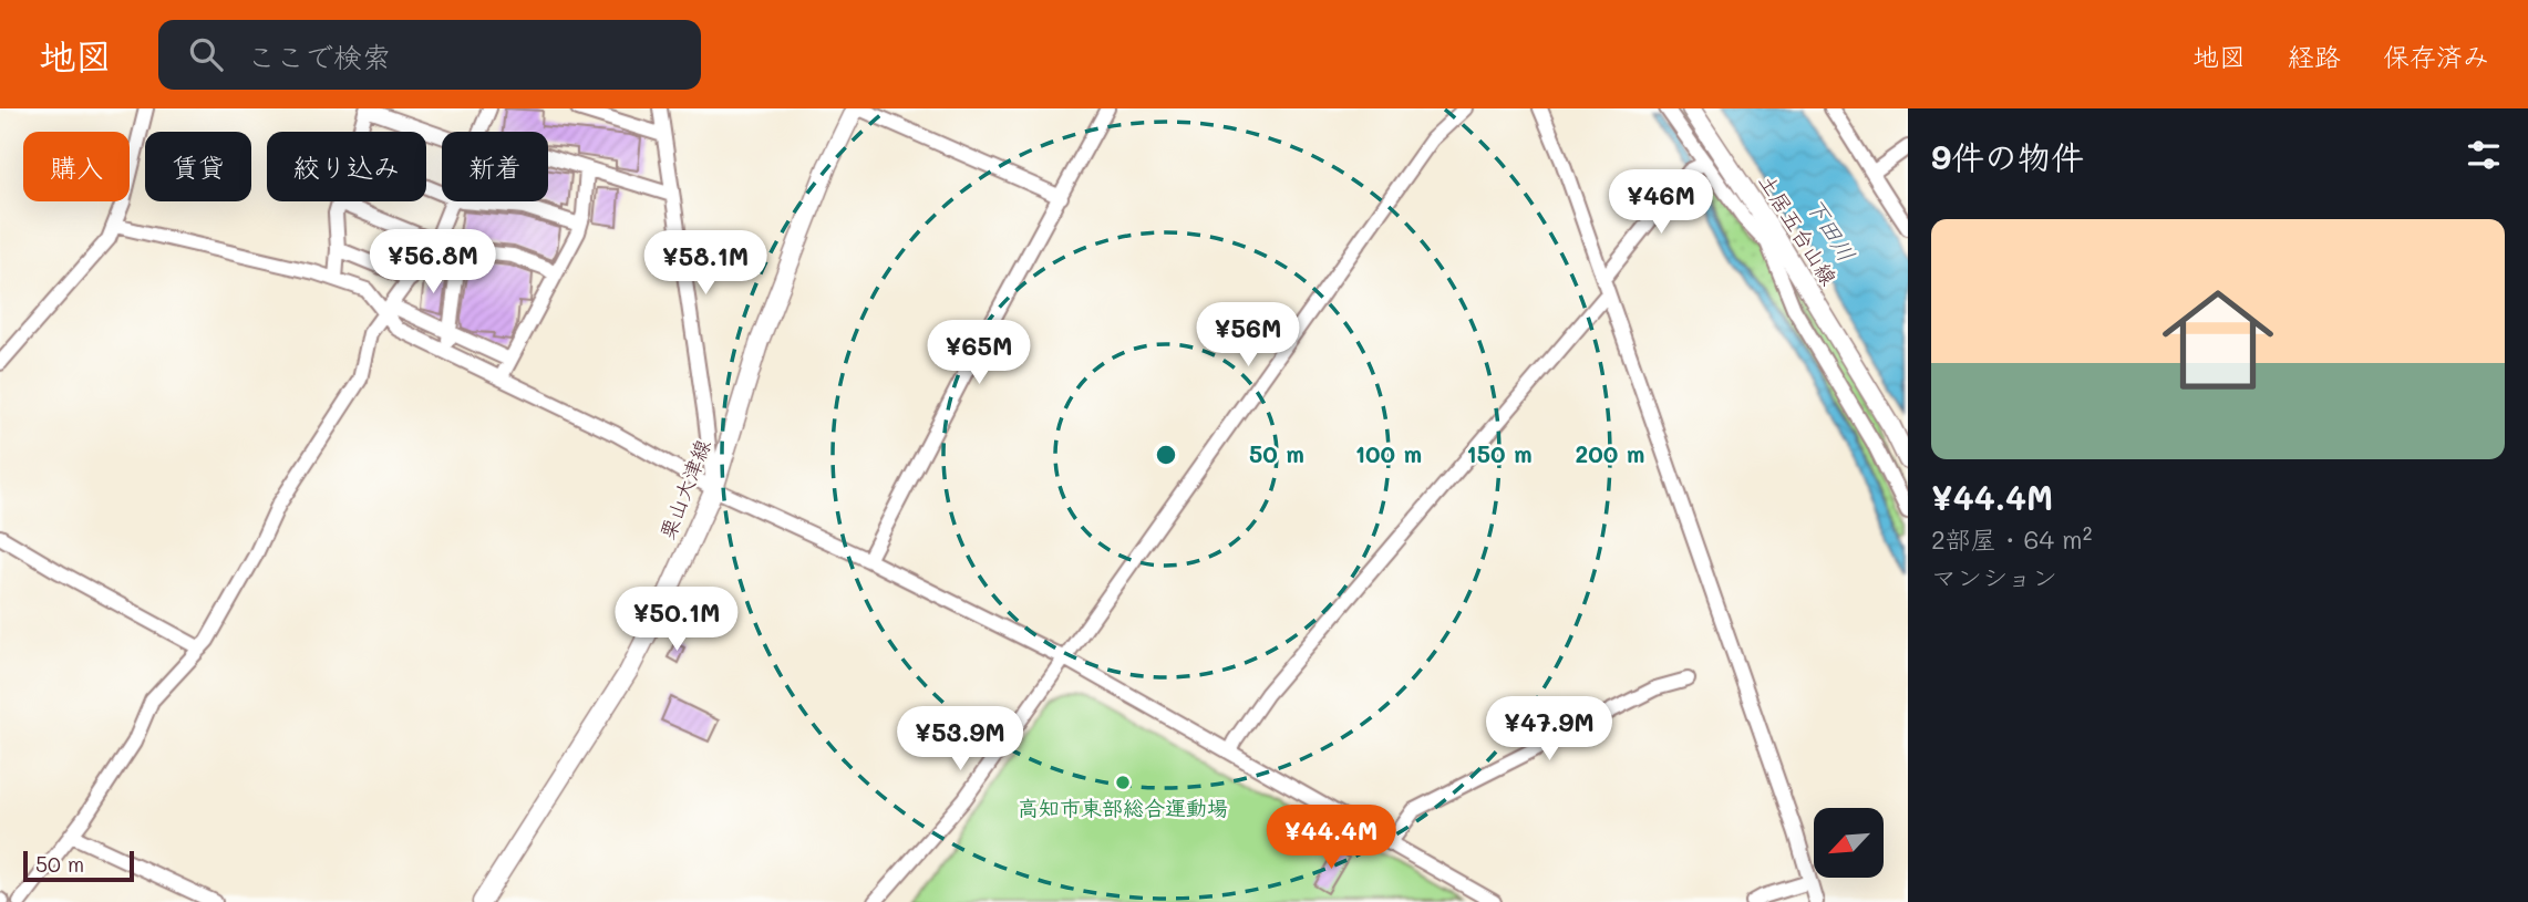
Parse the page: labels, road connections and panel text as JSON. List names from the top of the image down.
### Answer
{
  "streets": {
    "main road": ["土居五台山線", "栗山大津線"]
  },
  "water": ["下田川"],
  "places": ["高知市東部総合運動場"],
  "scale_bar": "50 m",
  "north": "bottom left",
  "page": {
    "header": "地図",
    "search": "ここで検索",
    "nav": ["地図", "経路", "保存済み"],
    "heading": "9件の物件",
    "chip": [
      "購入",
      "賃貸",
      "絞り込み",
      "新着"
    ],
    "price": [
      "¥46M",
      "¥56.8M",
      "¥58.1M",
      "¥56M",
      "¥65M",
      "¥50.1M",
      "¥47.9M",
      "¥53.9M",
      "¥44.4M"
    ],
    "list": [
      {
        "name": "¥44.4M",
        "note": "2部屋 · 64 m² · マンション"
      }
    ],
    "scale": "50 m"
  },
  "rings": [
    "50 m",
    "100 m",
    "150 m",
    "200 m"
  ]
}
